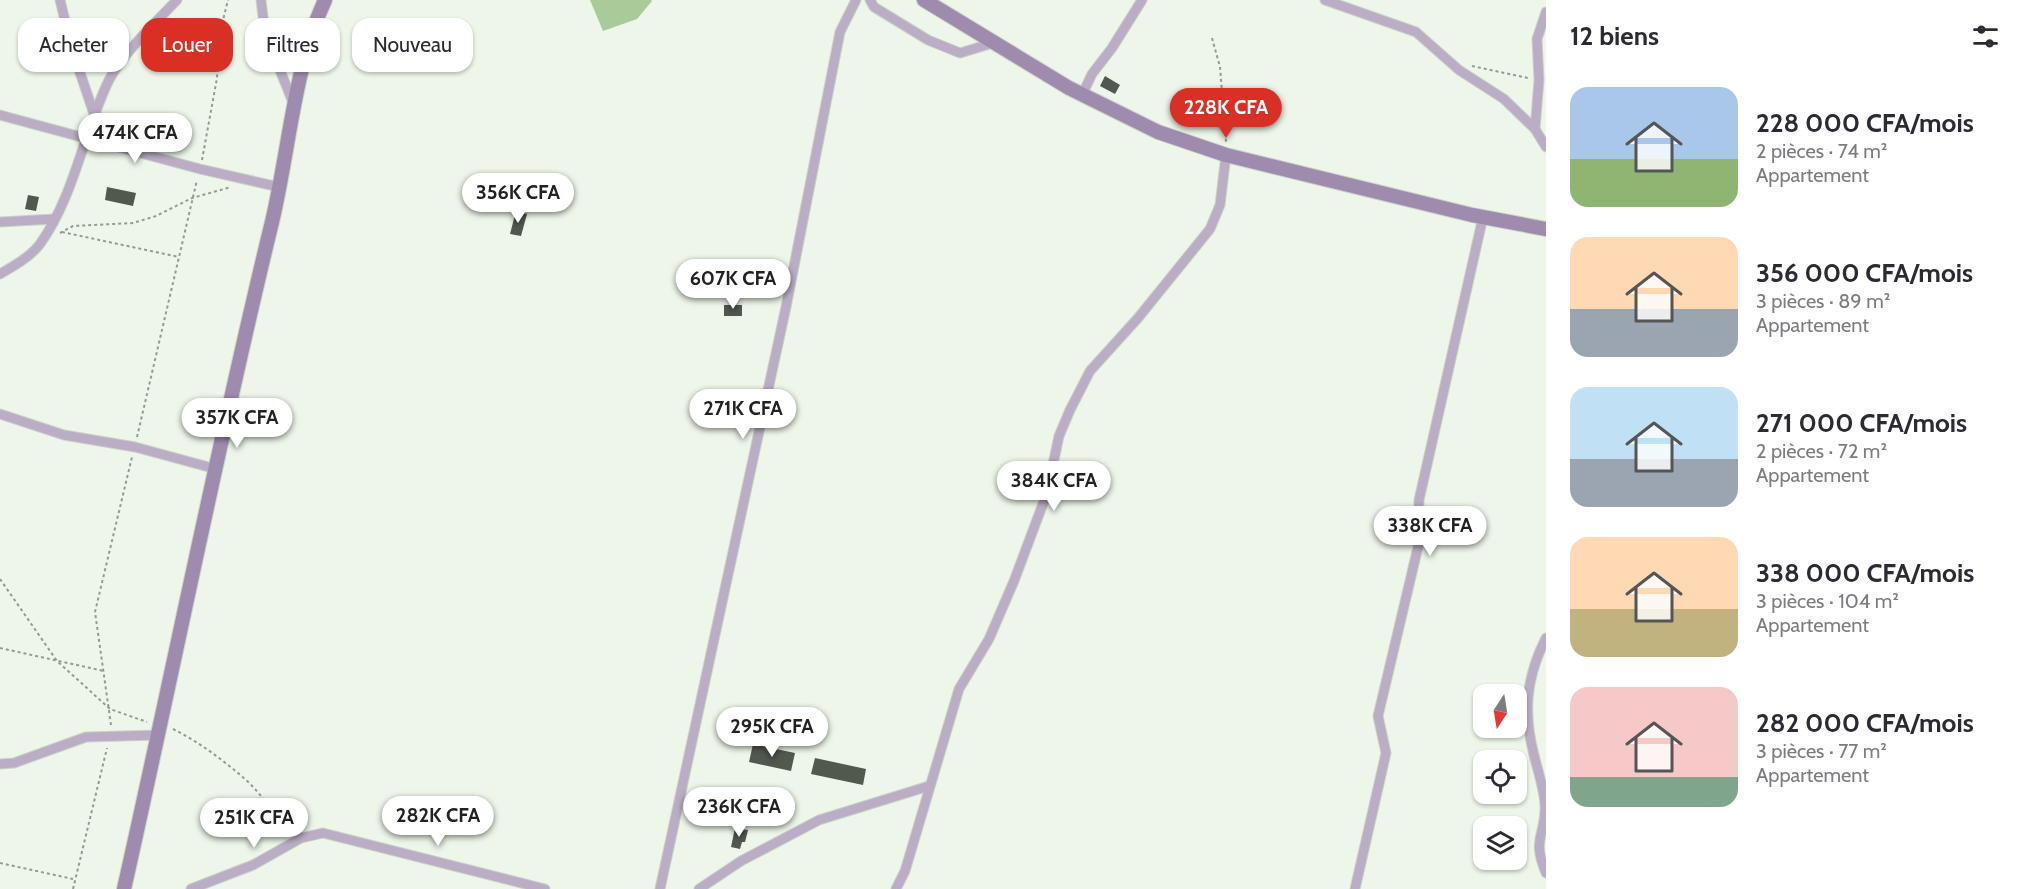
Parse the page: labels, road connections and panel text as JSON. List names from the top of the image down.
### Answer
{
  "north": "bottom",
  "page": {
    "heading": "12 biens",
    "chip": [
      "Acheter",
      "Louer",
      "Filtres",
      "Nouveau"
    ],
    "list": [
      {
        "name": "228 000 CFA/mois",
        "note": "2 pièces · 74 m² · Appartement"
      },
      {
        "name": "356 000 CFA/mois",
        "note": "3 pièces · 89 m² · Appartement"
      },
      {
        "name": "271 000 CFA/mois",
        "note": "2 pièces · 72 m² · Appartement"
      },
      {
        "name": "338 000 CFA/mois",
        "note": "3 pièces · 104 m² · Appartement"
      },
      {
        "name": "282 000 CFA/mois",
        "note": "3 pièces · 77 m² · Appartement"
      }
    ],
    "price": [
      "228K CFA",
      "474K CFA",
      "356K CFA",
      "607K CFA",
      "271K CFA",
      "357K CFA",
      "384K CFA",
      "338K CFA",
      "295K CFA",
      "236K CFA",
      "282K CFA",
      "251K CFA"
    ]
  }
}
